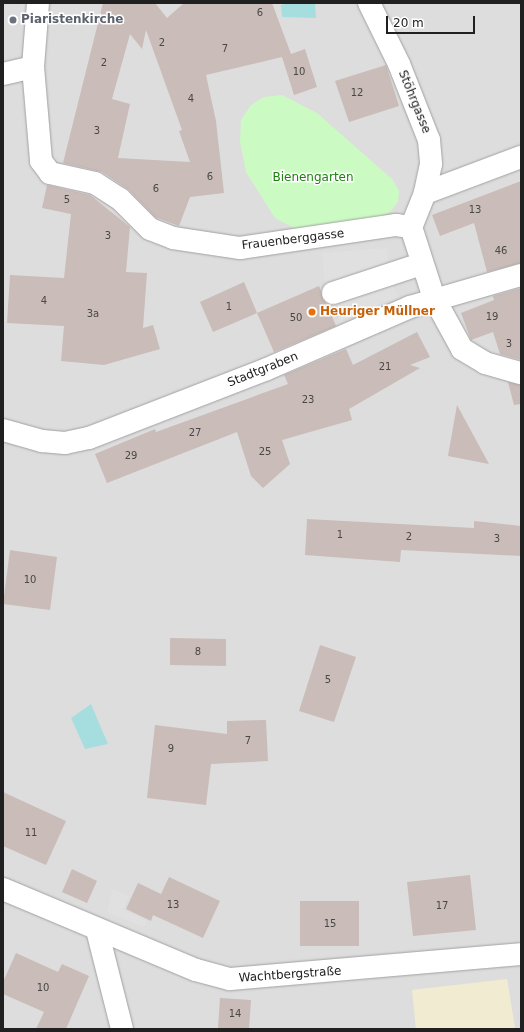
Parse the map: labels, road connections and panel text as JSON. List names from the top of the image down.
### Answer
{
  "streets": {
    "street": [
      "Stöhrgasse",
      "Frauenberggasse",
      "Stadtgraben",
      "Wachtbergstraße"
    ]
  },
  "crossings": [
    ["Stöhrgasse", "Frauenberggasse"]
  ],
  "parks": ["Bienengarten"],
  "places": ["Piaristenkirche", "Heuriger Müllner"],
  "house_numbers": [
    "6",
    "2",
    "7",
    "2",
    "10",
    "12",
    "4",
    "3",
    "6",
    "6",
    "5",
    "13",
    "3",
    "46",
    "4",
    "1",
    "3a",
    "19",
    "50",
    "3",
    "21",
    "23",
    "27",
    "25",
    "29",
    "1",
    "2",
    "3",
    "10",
    "8",
    "5",
    "7",
    "9",
    "11",
    "13",
    "17",
    "15",
    "10",
    "14"
  ],
  "scale_bar": "20 m"
}
